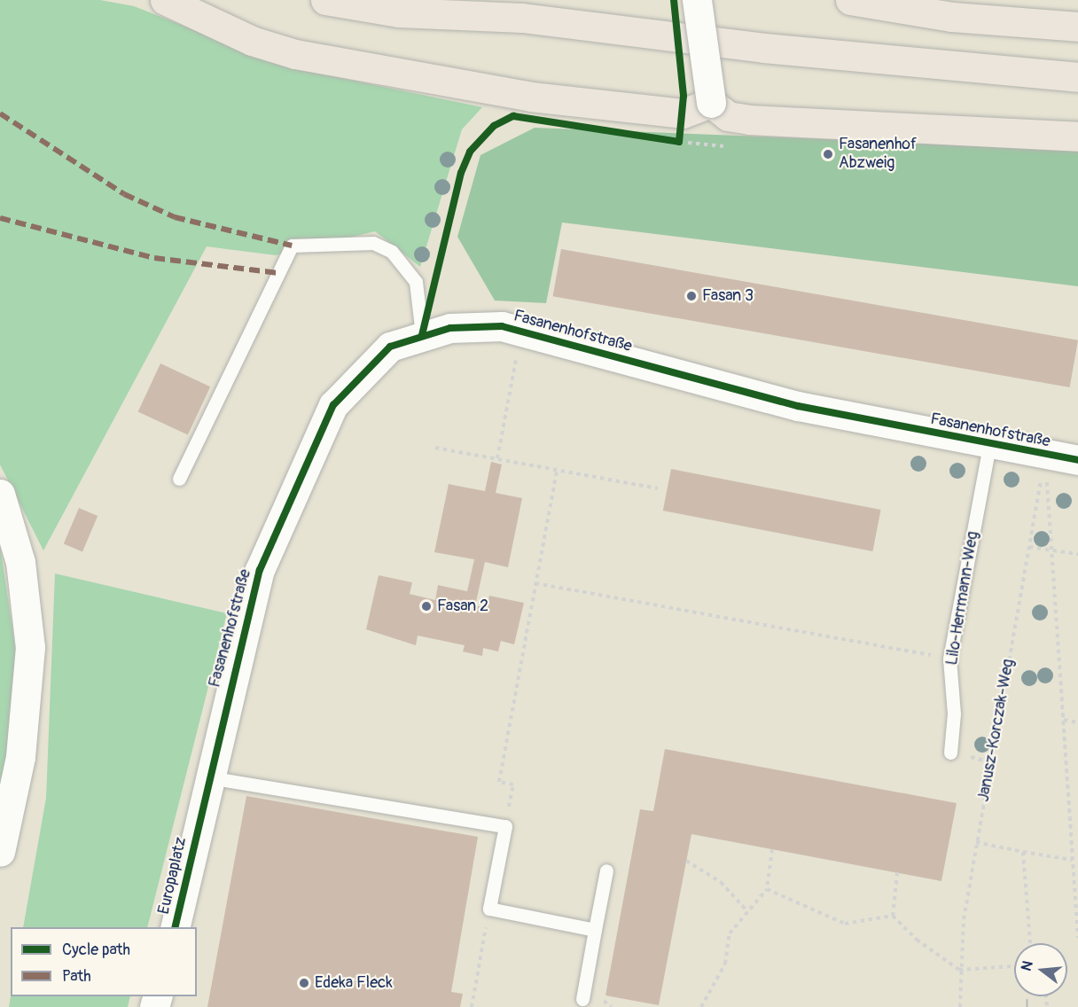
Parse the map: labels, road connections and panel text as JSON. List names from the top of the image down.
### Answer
{
  "streets": {
    "street": ["Fasanenhofstraße", "Europaplatz"],
    "lane": ["Lilo-Herrmann-Weg"],
    "path": ["Janusz-Korczak-Weg"]
  },
  "crossings": [
    ["Fasanenhofstraße", "Lilo-Herrmann-Weg"],
    ["Fasanenhofstraße", "Janusz-Korczak-Weg"],
    ["Fasanenhofstraße", "Europaplatz"]
  ],
  "places": [
    "Fasanenhof Abzweig",
    "Fasan 3",
    "Fasan 2",
    "Edeka Fleck"
  ],
  "legend": ["Cycle path", "Path"],
  "north": "left"
}
